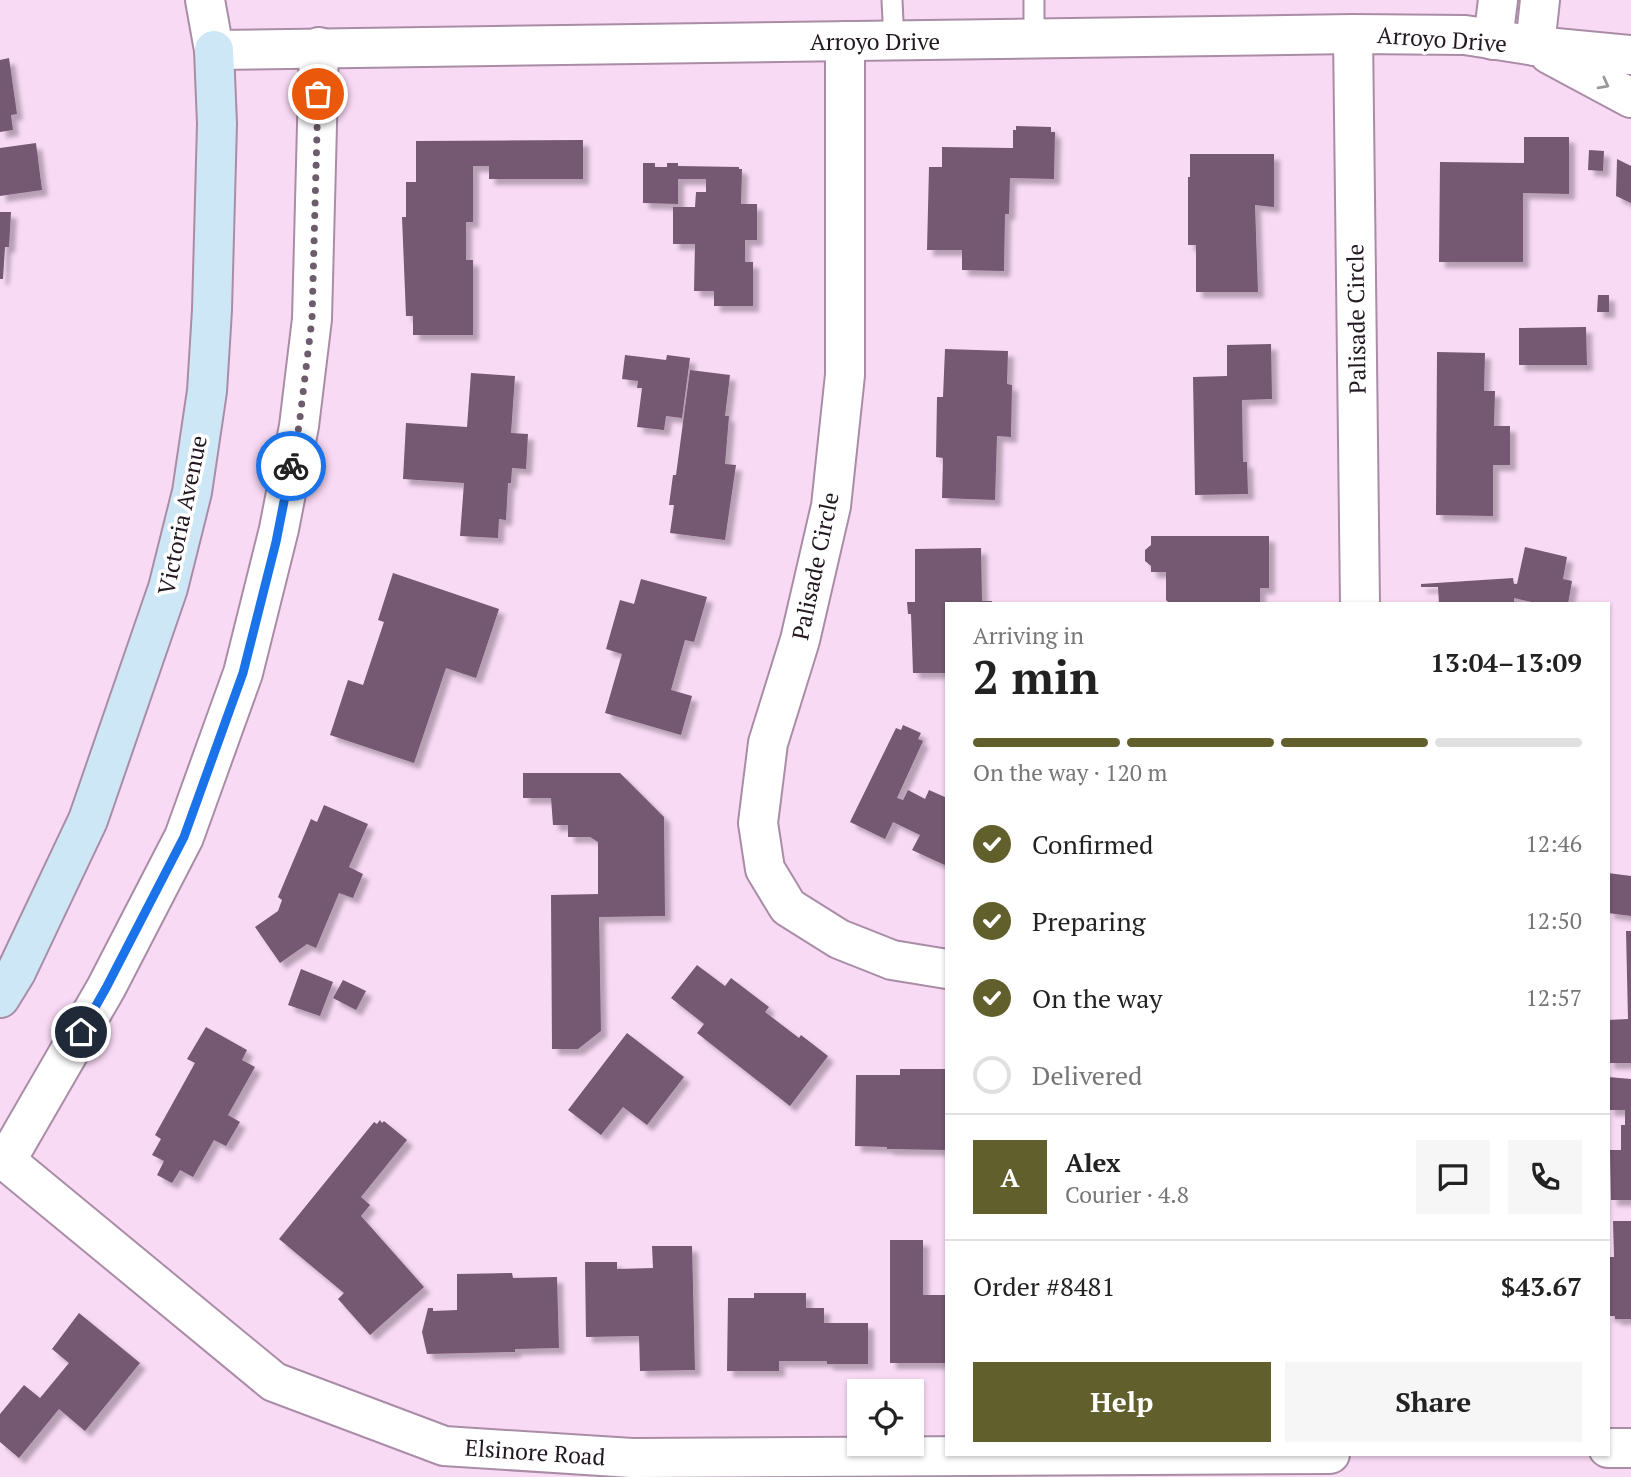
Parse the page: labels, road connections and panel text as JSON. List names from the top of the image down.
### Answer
{
  "streets": {
    "main road": ["Victoria Avenue"],
    "street": ["Arroyo Drive", "Palisade Circle", "Elsinore Road"]
  },
  "crossings": [
    ["Arroyo Drive", "Palisade Circle"],
    ["Arroyo Drive", "Victoria Avenue"]
  ],
  "page": {
    "heading": ["2 min", "Arriving in", "13:04–13:09"],
    "panel": [
      "Alex",
      "Courier · 4.8",
      "Order #8481",
      "$43.67"
    ],
    "bar": "On the way · 120 m",
    "list": [
      ["Confirmed", "12:46"],
      ["Preparing", "12:50"],
      ["On the way", "12:57"],
      "Delivered"
    ],
    "round": "A",
    "buttons": ["Help", "Share"]
  }
}
